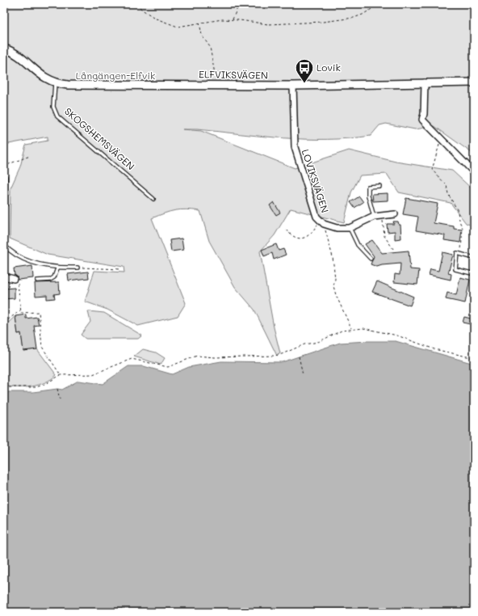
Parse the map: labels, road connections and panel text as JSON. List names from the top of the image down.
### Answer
{
  "streets": {
    "street": ["ELFVIKSVÄGEN", "LOVIKSVÄGEN"],
    "lane": ["SKOGSHEMSVÄGEN"]
  },
  "crossings": [
    ["ELFVIKSVÄGEN", "SKOGSHEMSVÄGEN"],
    ["ELFVIKSVÄGEN", "LOVIKSVÄGEN"]
  ],
  "parks": ["Långängen-Elfvik"],
  "places": {
    "bus stop": ["Lovik"]
  }
}
